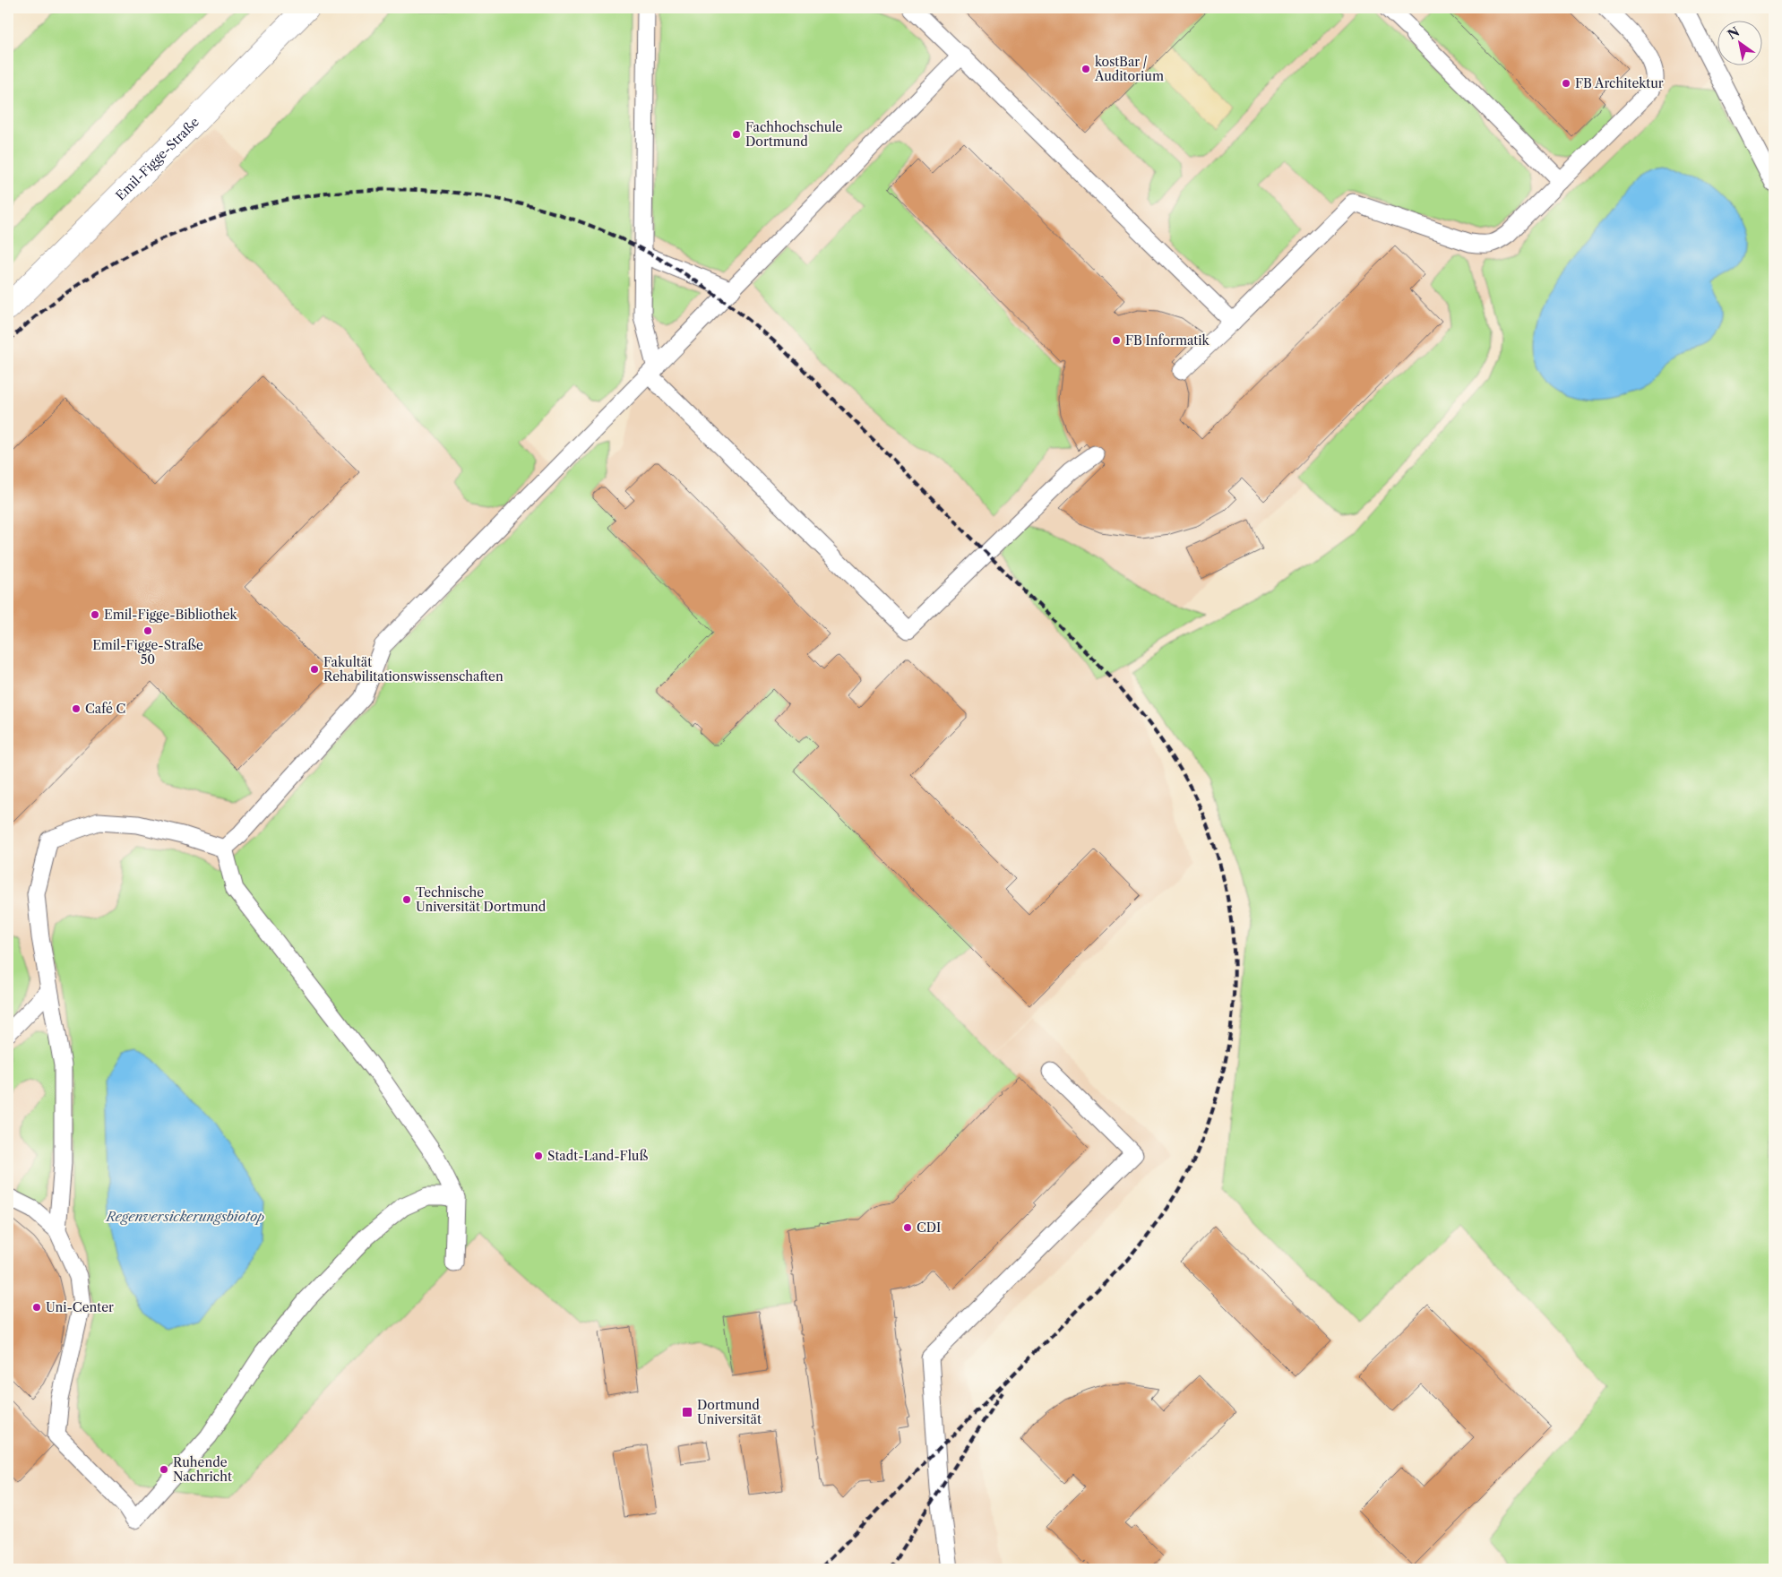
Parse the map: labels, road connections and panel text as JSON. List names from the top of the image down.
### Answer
{
  "streets": {
    "street": ["Emil-Figge-Straße"]
  },
  "water": ["Regenversickerungsbiotop"],
  "places": {
    "other": [
      "kostBar / Auditorium",
      "FB Architektur",
      "Fachhochschule Dortmund",
      "FB Informatik",
      "Emil-Figge-Bibliothek",
      "Emil-Figge-Straße 50",
      "Fakultät Rehabilitationswissenschaften",
      "Café C",
      "Technische Universität Dortmund",
      "Stadt-Land-Fluß",
      "CDI",
      "Uni-Center",
      "Ruhende Nachricht"
    ],
    "transit": ["Dortmund Universität"]
  },
  "north": "top left"
}
